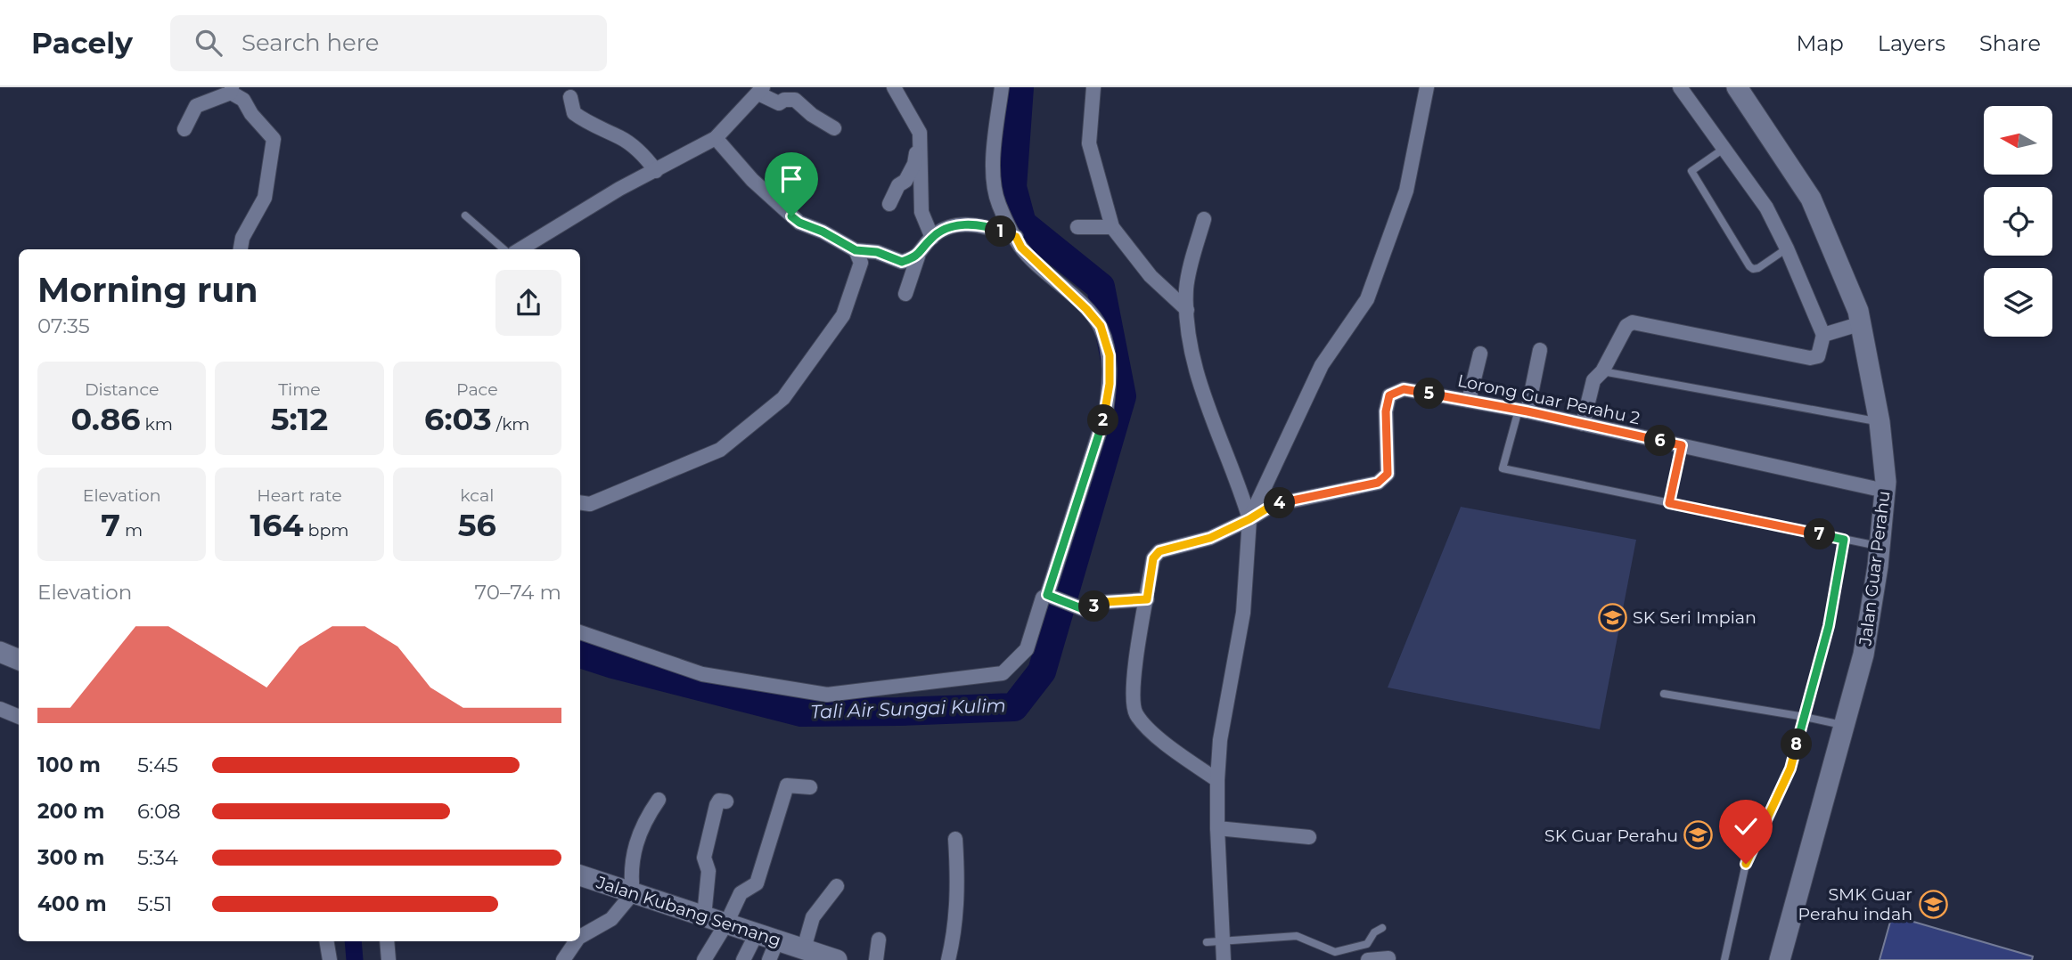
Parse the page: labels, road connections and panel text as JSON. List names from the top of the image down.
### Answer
{
  "streets": {
    "street": ["Lorong Guar Perahu 2", "Jalan Guar Perahu", "Jalan Kubang Semang"]
  },
  "crossings": [
    ["Lorong Guar Perahu 2", "Jalan Guar Perahu"]
  ],
  "water": ["Tali Air Sungai Kulim"],
  "places": {
    "school or university": ["SK Seri Impian", "SK Guar Perahu", "SMK Guar Perahu indah"]
  },
  "north": "left",
  "page": {
    "header": "Pacely",
    "search": "Search here",
    "nav": ["Map", "Layers", "Share"],
    "pins": [
      "1",
      "5",
      "2",
      "6",
      "4",
      "7",
      "3",
      "8"
    ],
    "heading": ["Morning run", "07:35"],
    "stats": [
      ["Distance", "0.86 km"],
      ["Time", "5:12"],
      ["Pace", "6:03 /km"],
      ["Elevation", "7 m"],
      ["Heart rate", "164 bpm"],
      ["kcal", "56"]
    ],
    "chart": ["Elevation", "70–74 m"],
    "list": [
      {
        "name": "100 m",
        "note": "5:45"
      },
      {
        "name": "200 m",
        "note": "6:08"
      },
      {
        "name": "300 m",
        "note": "5:34"
      },
      {
        "name": "400 m",
        "note": "5:51"
      }
    ]
  }
}
